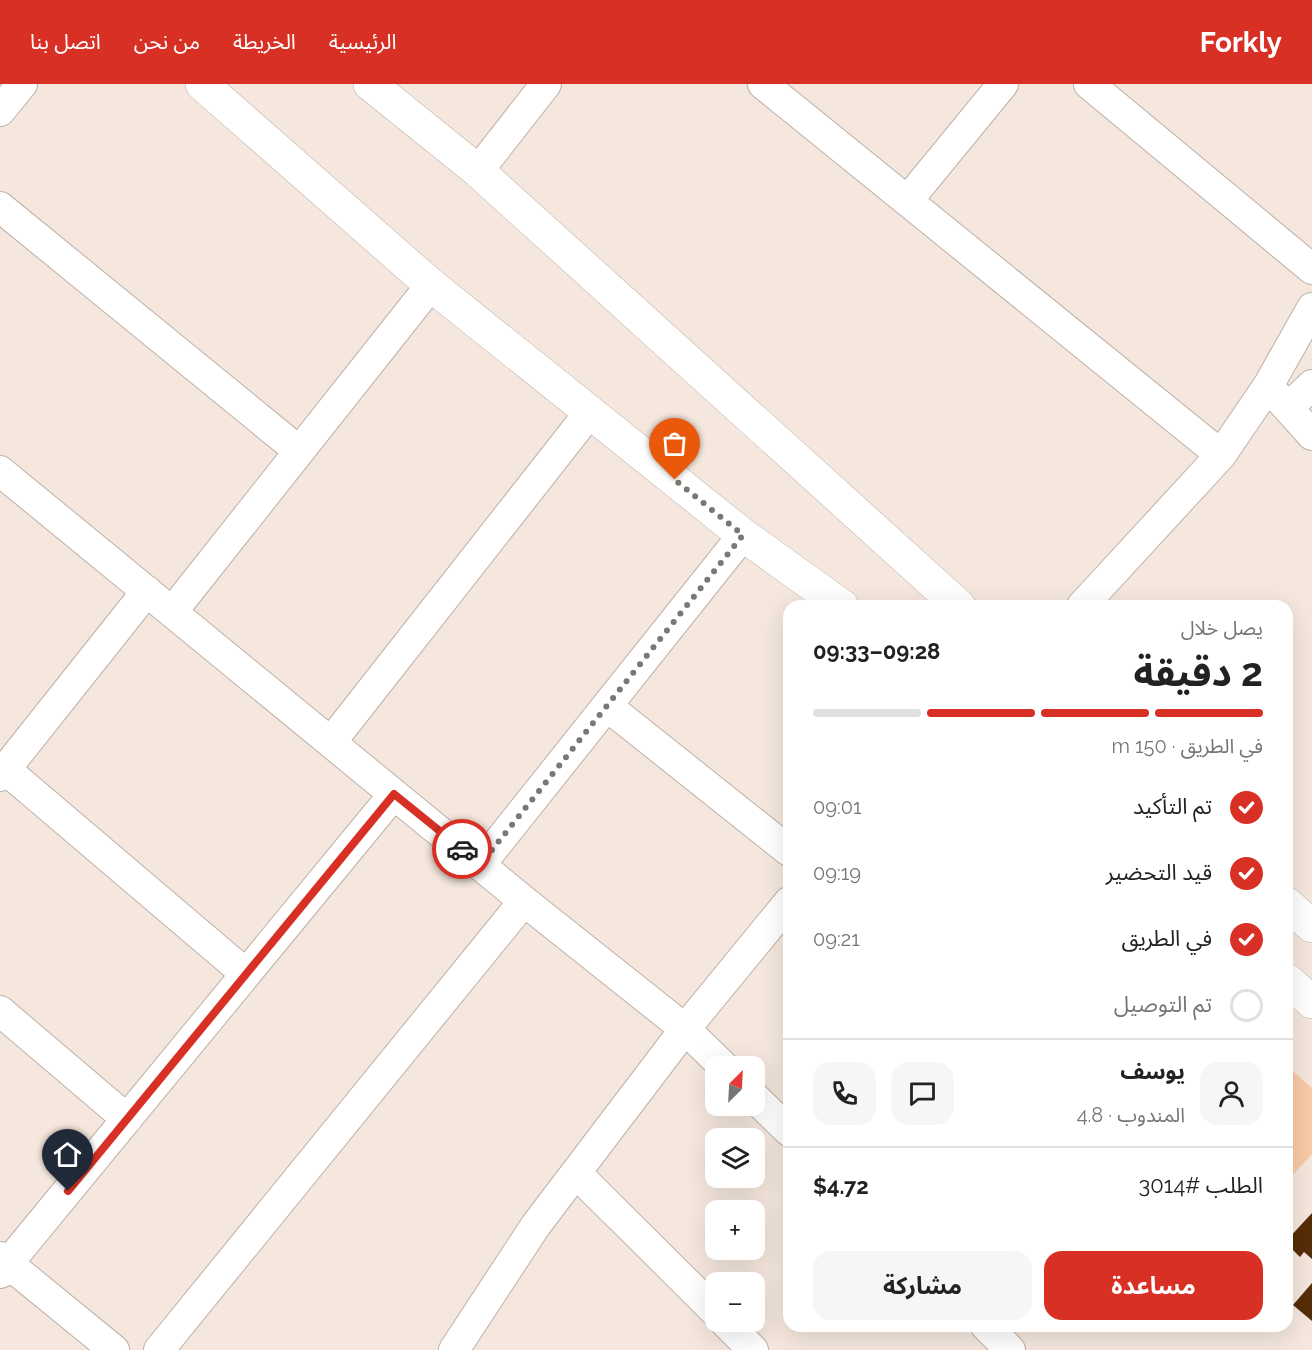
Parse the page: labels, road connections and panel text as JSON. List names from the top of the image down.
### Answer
{
  "north": "top right",
  "page": {
    "header": "Forkly",
    "nav": [
      "الرئيسية",
      "الخريطة",
      "من نحن",
      "اتصل بنا"
    ],
    "heading": ["2 دقيقة", "يصل خلال", "09:28–09:33"],
    "panel": [
      "يوسف",
      "المندوب · 4.8",
      "الطلب #3014",
      "$4.72"
    ],
    "bar": "في الطريق · 150 m",
    "list": [
      ["تم التأكيد", "09:01"],
      ["قيد التحضير", "09:19"],
      ["في الطريق", "09:21"],
      "تم التوصيل"
    ],
    "map_buttons": ["+", "−"],
    "buttons": ["مساعدة", "مشاركة"]
  }
}
